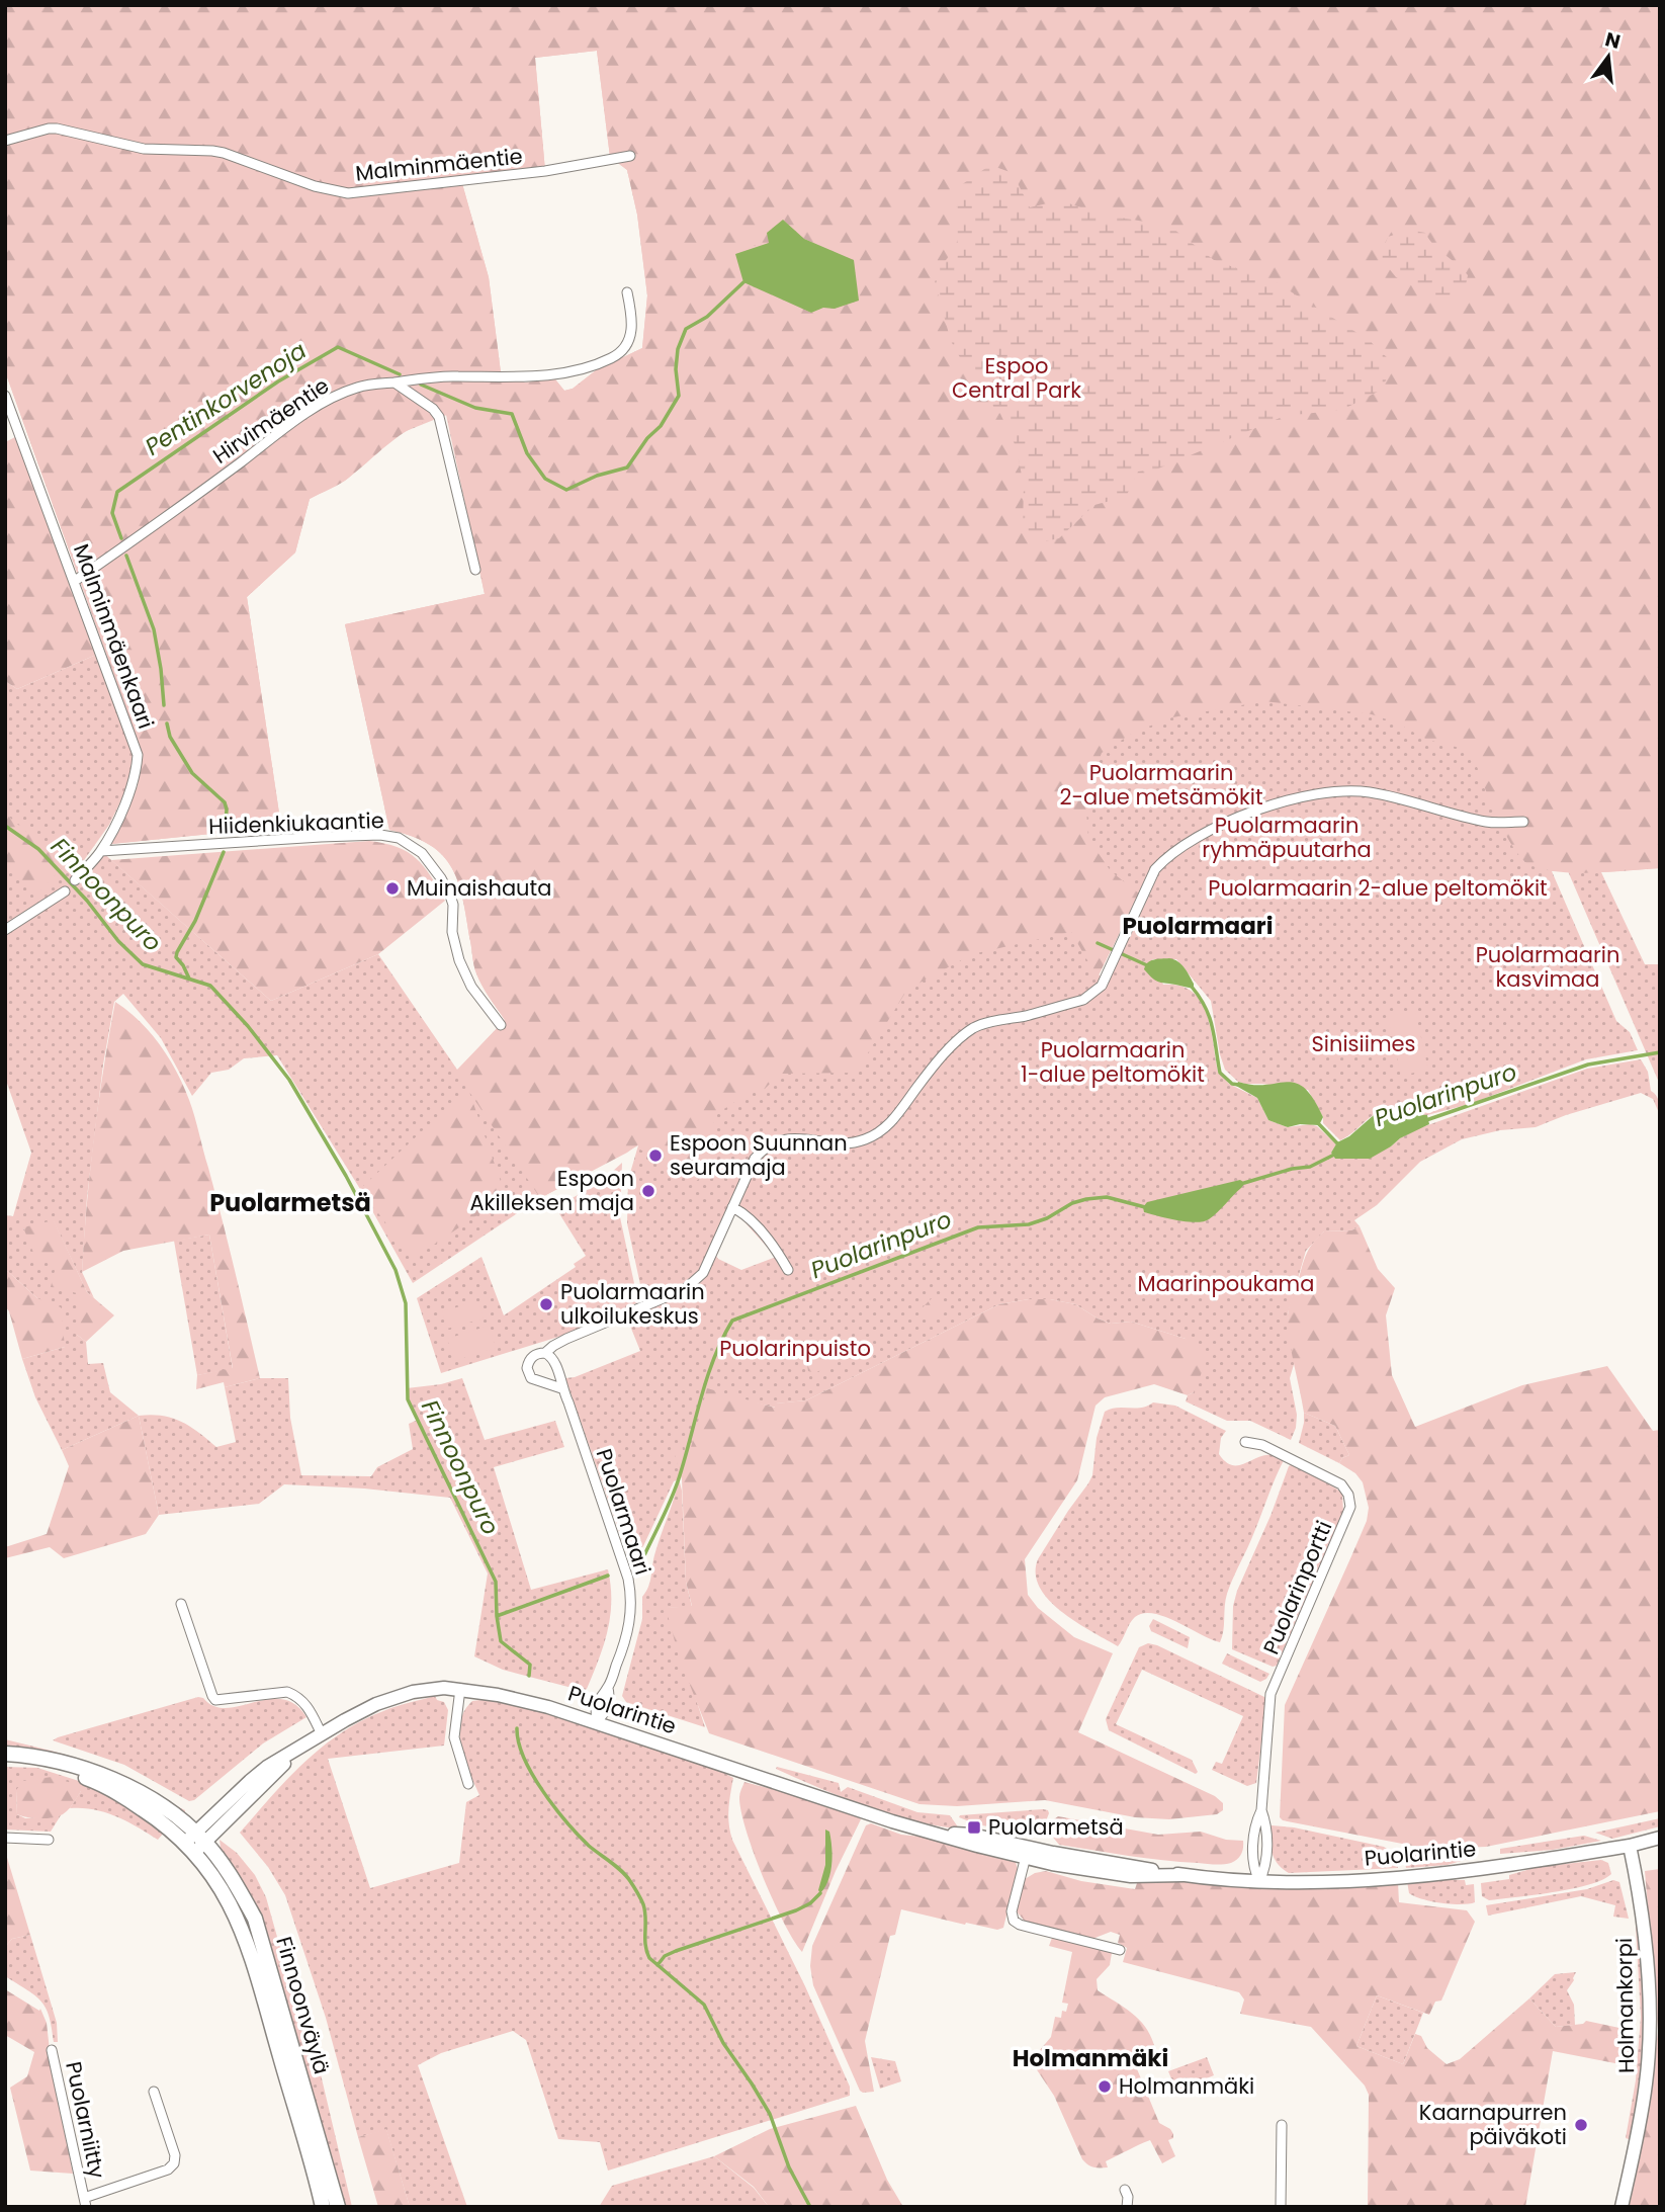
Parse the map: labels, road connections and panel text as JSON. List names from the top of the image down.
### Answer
{
  "streets": {
    "main road": ["Puolarintie", "Finnoonväylä", "Holmankorpi"],
    "street": [
      "Malminmäentie",
      "Hirvimäentie",
      "Malminmäenkaari",
      "Hiidenkiukaantie",
      "Puolarmaari",
      "Puolarinportti",
      "Puolarniitty"
    ]
  },
  "crossings": [
    ["Hirvimäentie", "Malminmäenkaari"],
    ["Malminmäenkaari", "Hiidenkiukaantie"],
    ["Puolarmaari", "Puolarintie"],
    ["Puolarinportti", "Puolarintie"],
    ["Puolarintie", "Finnoonväylä"],
    ["Puolarintie", "Holmankorpi"]
  ],
  "districts": ["Puolarmaari", "Puolarmetsä", "Holmanmäki"],
  "water": ["Pentinkorvenoja", "Finnoonpuro", "Puolarinpuro"],
  "parks": [
    "Espoo Central Park",
    "Puolarmaarin 2-alue metsämökit",
    "Puolarmaarin ryhmäpuutarha",
    "Puolarmaarin 2-alue peltomökit",
    "Puolarmaarin kasvimaa",
    "Sinisiimes",
    "Puolarmaarin 1-alue peltomökit",
    "Maarinpoukama",
    "Puolarinpuisto"
  ],
  "places": {
    "other": [
      "Muinaishauta",
      "Espoon Suunnan seuramaja",
      "Espoon Akilleksen maja",
      "Puolarmaarin ulkoilukeskus",
      "Holmanmäki",
      "Kaarnapurren päiväkoti"
    ],
    "transit": ["Puolarmetsä"]
  },
  "north": "top"
}
